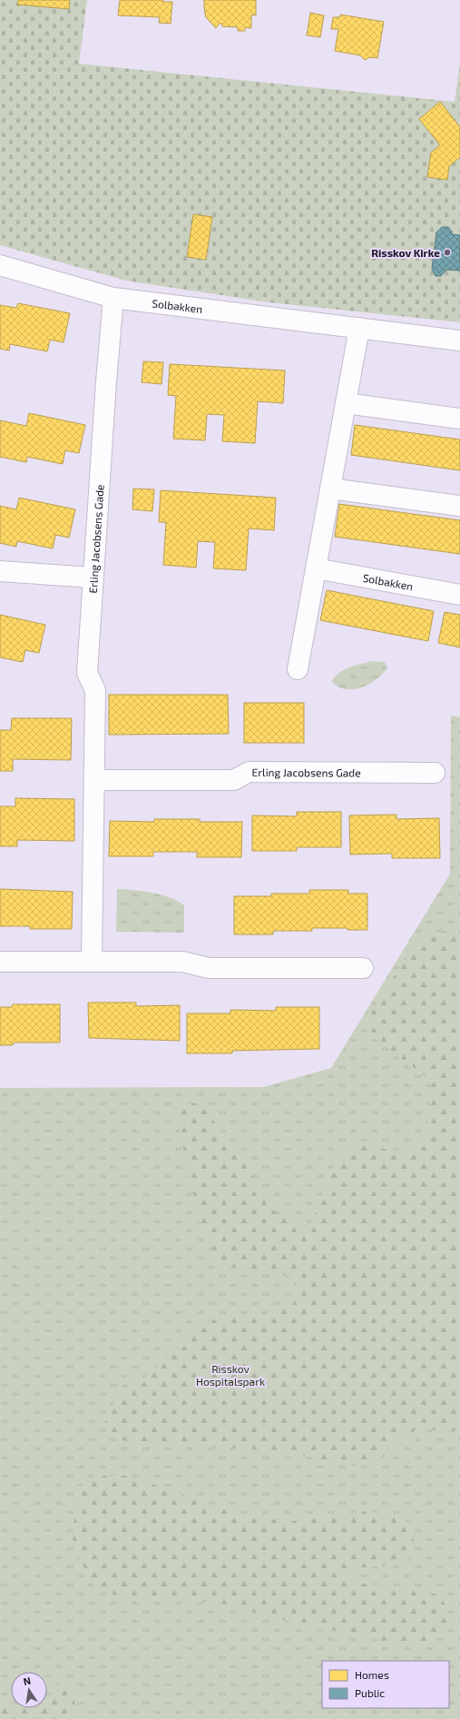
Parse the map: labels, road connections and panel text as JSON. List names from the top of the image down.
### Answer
{
  "streets": {
    "street": ["Solbakken", "Erling Jacobsens Gade"]
  },
  "crossings": [
    ["Solbakken", "Erling Jacobsens Gade"]
  ],
  "parks": ["Risskov Hospitalspark"],
  "places": ["Risskov Kirke"],
  "legend": ["Homes", "Public"],
  "north": "top"
}
